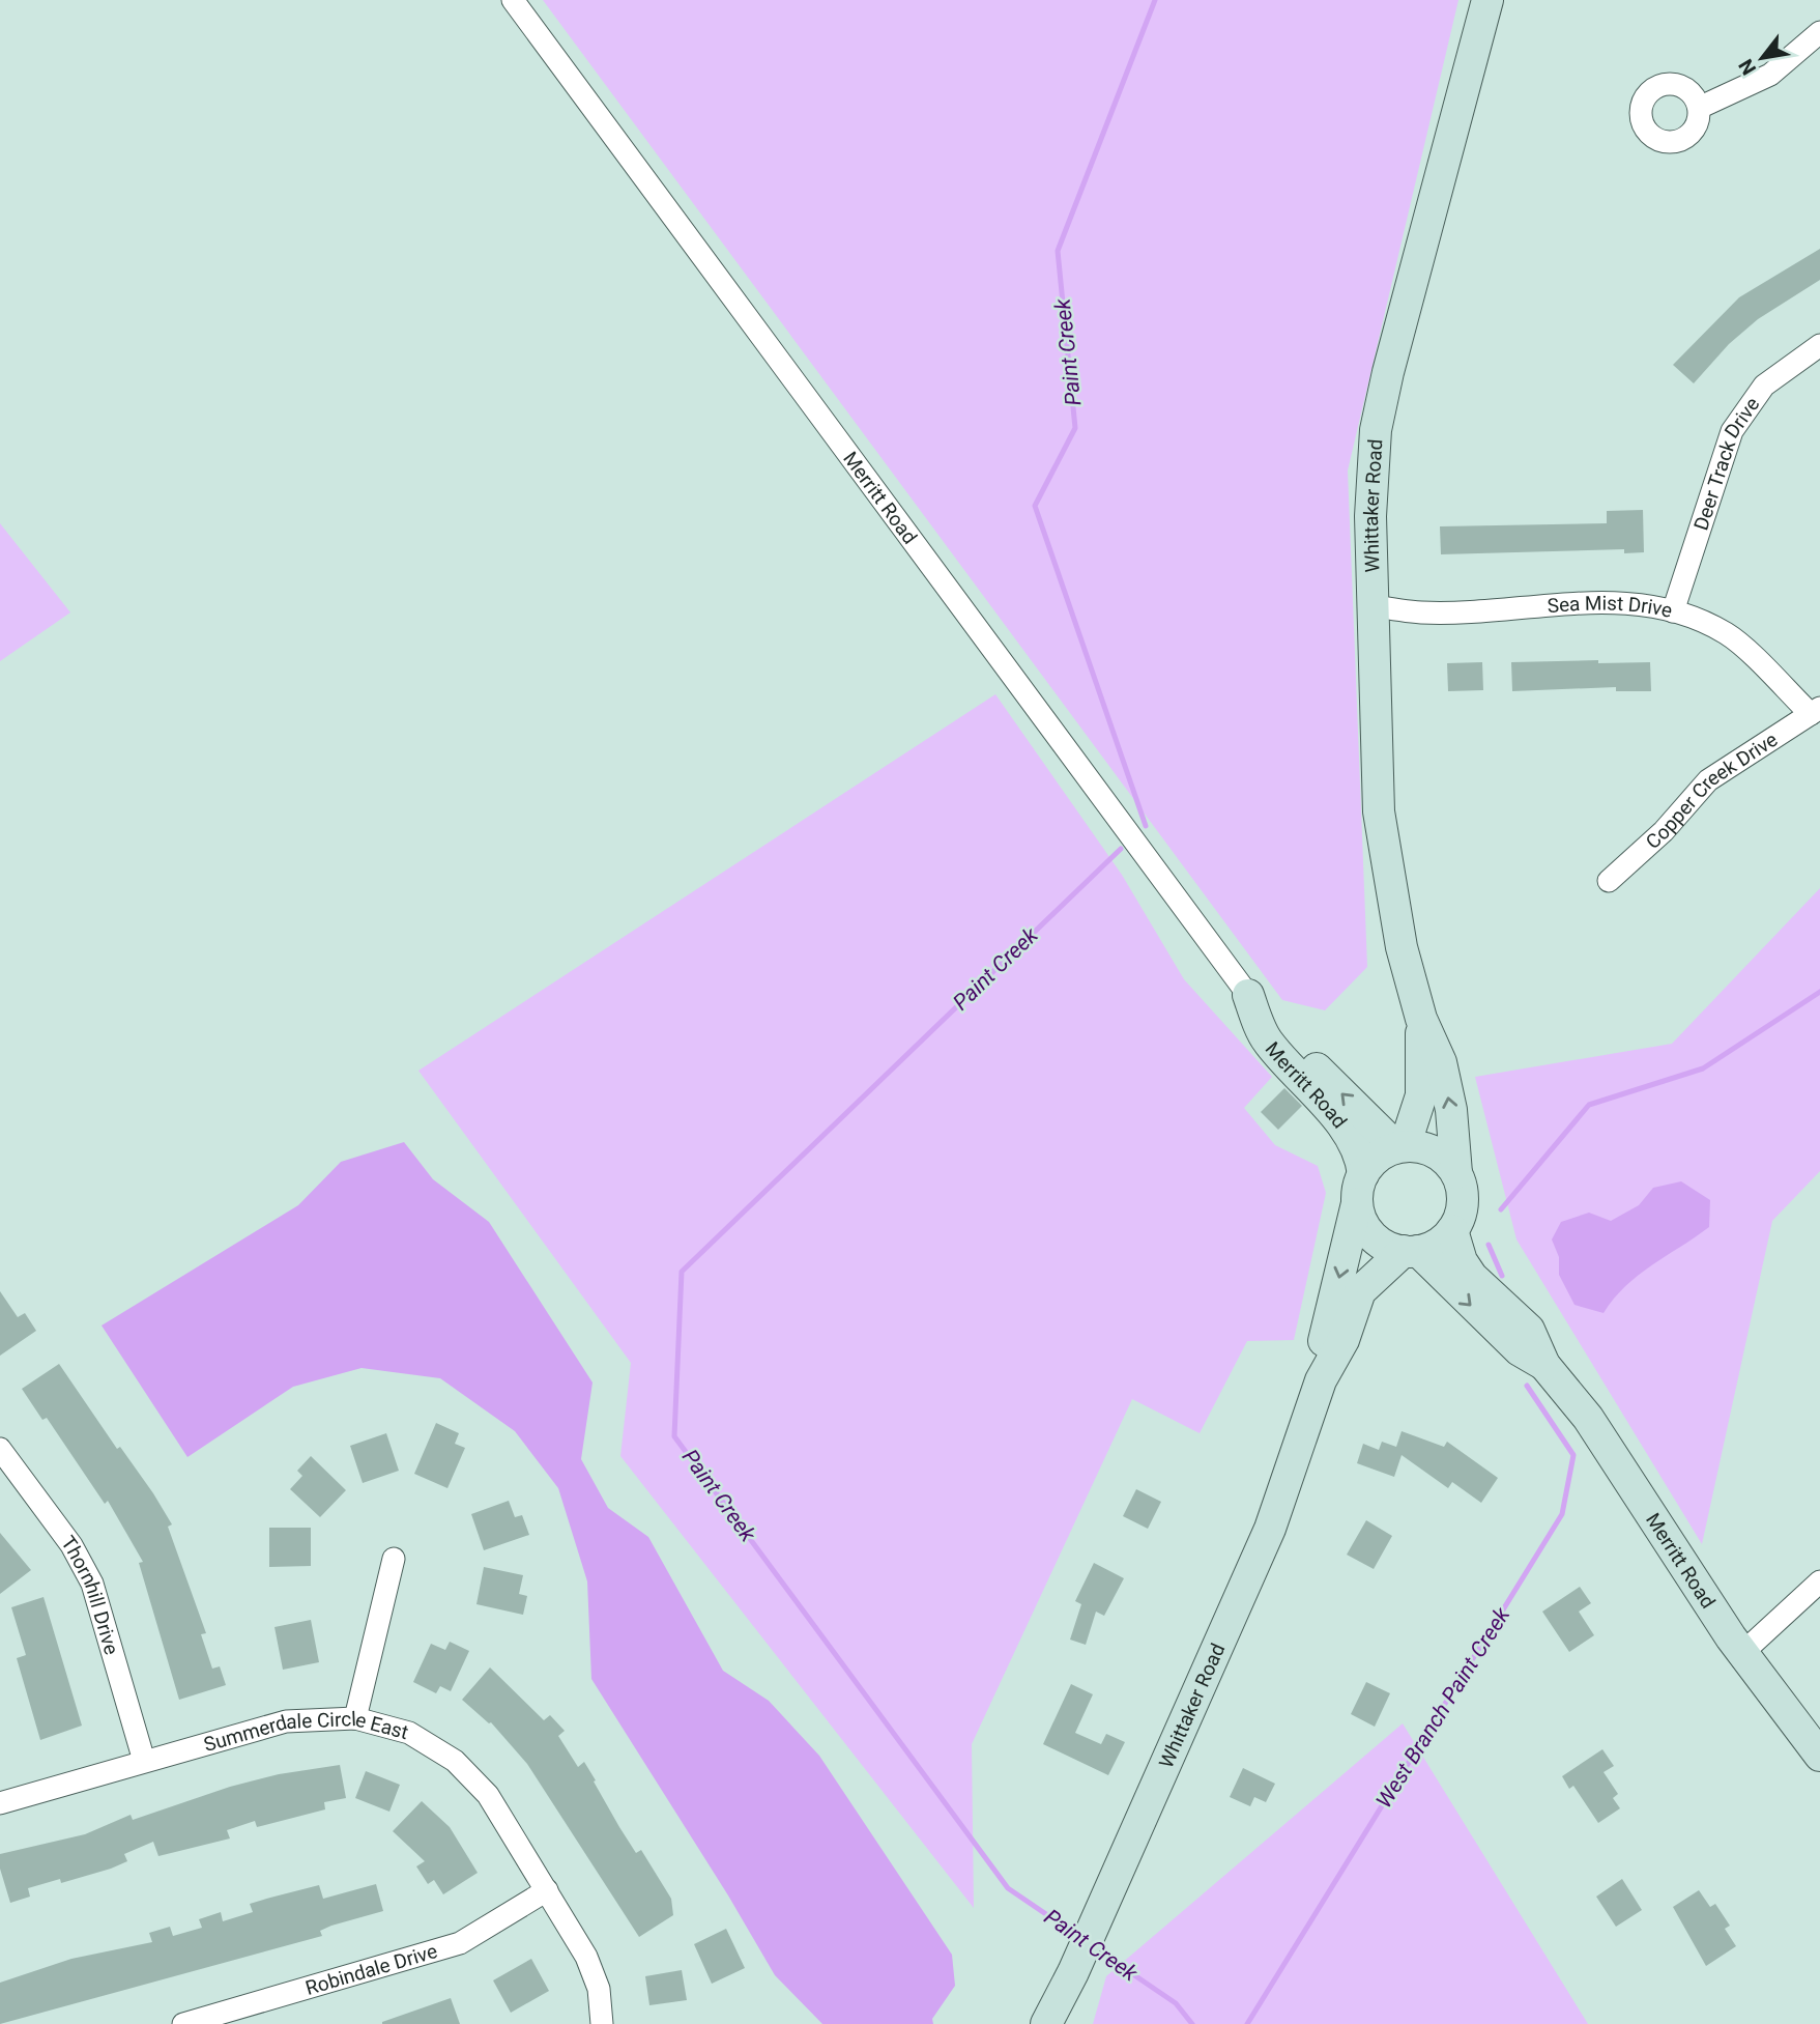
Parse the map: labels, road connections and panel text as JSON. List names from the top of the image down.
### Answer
{
  "streets": {
    "main road": ["Merritt Road", "Whittaker Road"],
    "street": [
      "Deer Track Drive",
      "Sea Mist Drive",
      "Copper Creek Drive",
      "Thornhill Drive",
      "Summerdale Circle East",
      "Robindale Drive"
    ]
  },
  "crossings": [
    ["Deer Track Drive", "Sea Mist Drive"],
    ["Merritt Road", "Whittaker Road"],
    ["Whittaker Road", "Sea Mist Drive"],
    ["Sea Mist Drive", "Copper Creek Drive"],
    ["Thornhill Drive", "Summerdale Circle East"],
    ["Summerdale Circle East", "Robindale Drive"]
  ],
  "water": ["Paint Creek", "West Branch Paint Creek"],
  "north": "bottom left"
}
